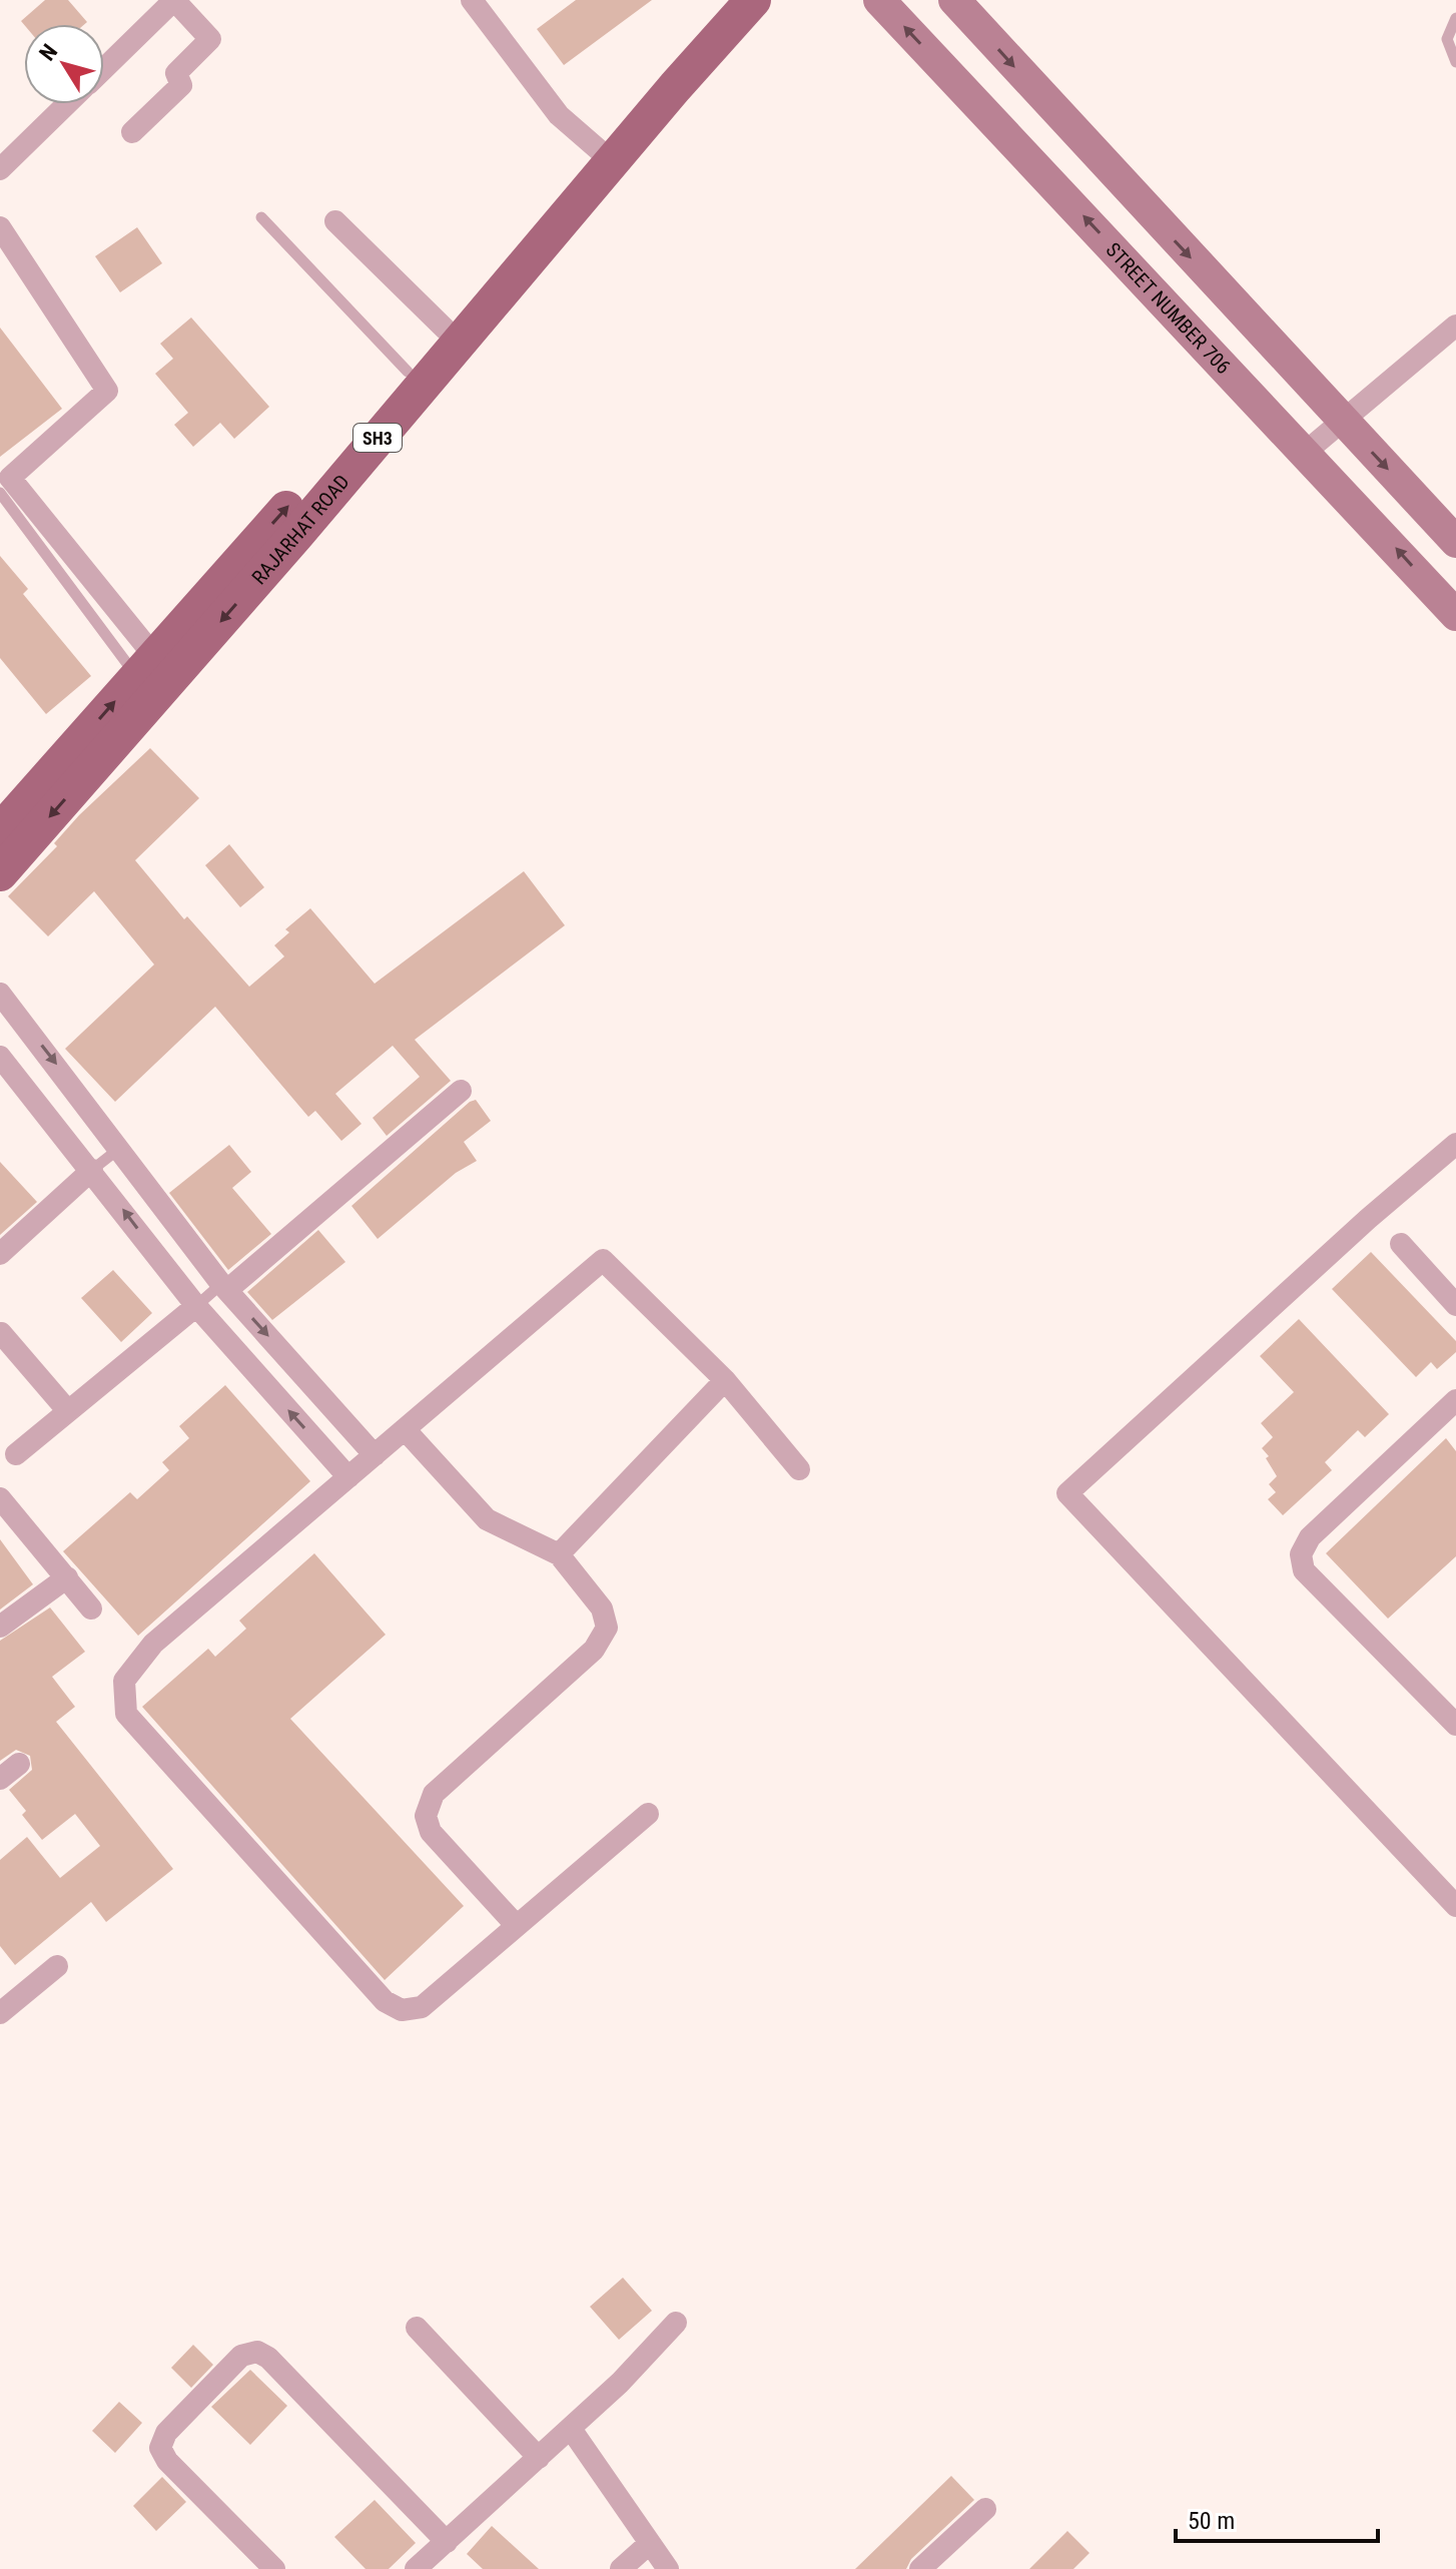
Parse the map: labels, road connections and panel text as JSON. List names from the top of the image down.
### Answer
{
  "streets": {
    "main road": ["SH3", "RAJARHAT ROAD"],
    "street": ["STREET NUMBER 706"]
  },
  "scale_bar": "50 m",
  "north": "top left"
}
